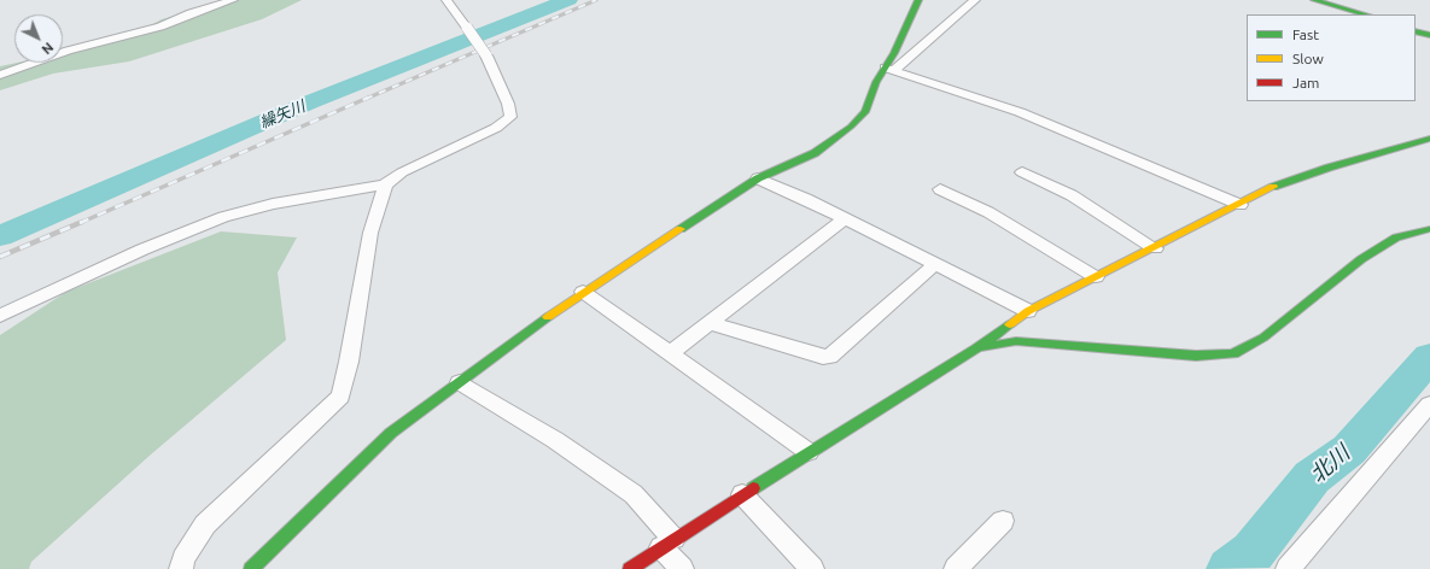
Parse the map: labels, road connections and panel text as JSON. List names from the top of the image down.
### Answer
{
  "water": ["繰矢川", "北川"],
  "legend": ["Fast", "Slow", "Jam"],
  "north": "bottom right"
}
